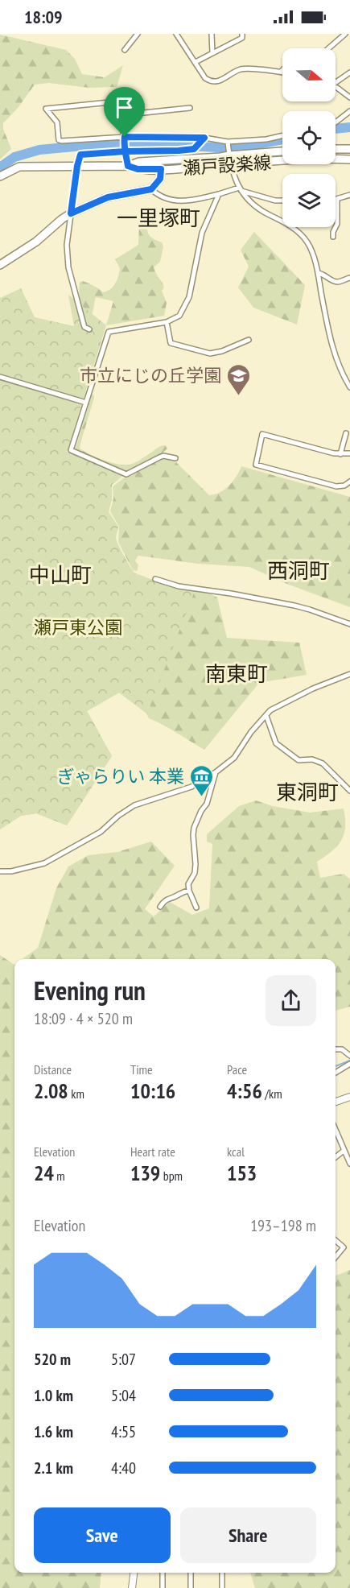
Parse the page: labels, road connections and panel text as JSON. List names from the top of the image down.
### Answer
{
  "streets": {
    "main road": ["瀬戸設楽線"]
  },
  "districts": [
    "一里塚町",
    "西洞町",
    "中山町",
    "南東町",
    "東洞町"
  ],
  "parks": ["瀬戸東公園"],
  "places": {
    "school or university": ["市立にじの丘学園"],
    "museum": ["ぎゃらりい 本業"]
  },
  "north": "right",
  "page": {
    "status": "18:09",
    "heading": ["Evening run", "18:09 · 4 × 520 m"],
    "stats": [
      ["Distance", "2.08 km"],
      ["Time", "10:16"],
      ["Pace", "4:56 /km"],
      ["Elevation", "24 m"],
      ["Heart rate", "139 bpm"],
      ["kcal", "153"]
    ],
    "chart": ["Elevation", "193–198 m"],
    "list": [
      {
        "name": "520 m",
        "note": "5:07"
      },
      {
        "name": "1.0 km",
        "note": "5:04"
      },
      {
        "name": "1.6 km",
        "note": "4:55"
      },
      {
        "name": "2.1 km",
        "note": "4:40"
      }
    ],
    "buttons": ["Save", "Share"]
  }
}
